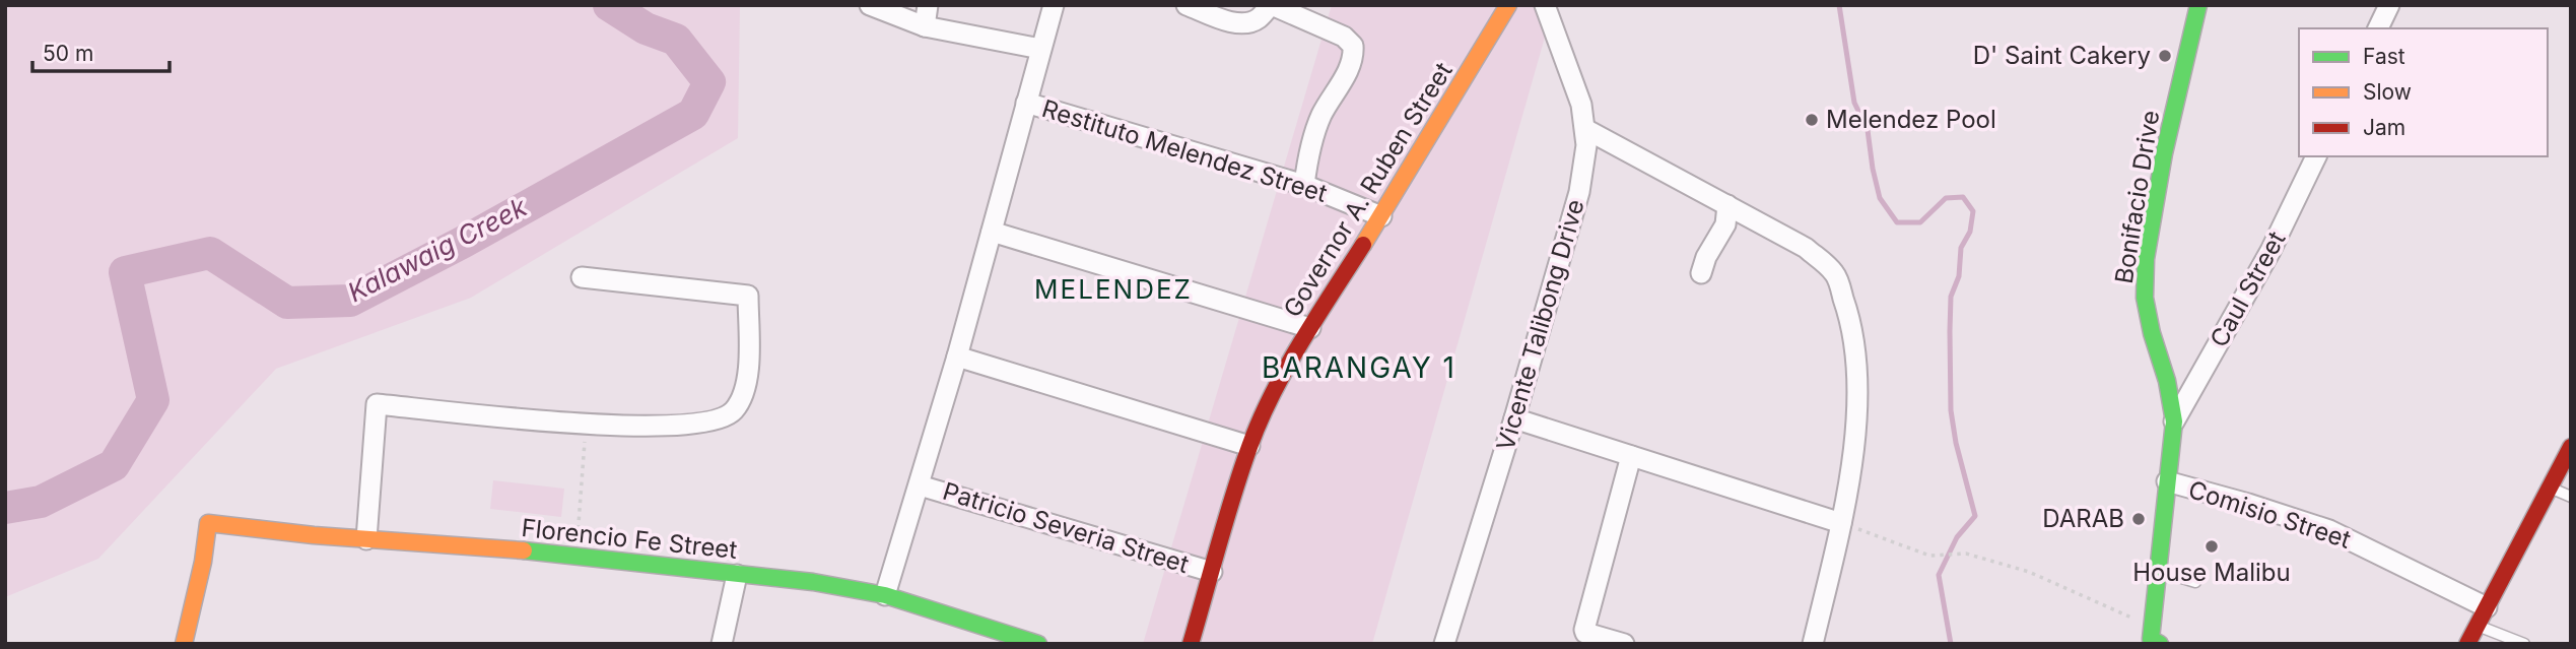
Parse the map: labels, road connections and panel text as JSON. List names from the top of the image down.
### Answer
{
  "streets": {
    "street": [
      "Restituto Melendez Street",
      "Governor A. Ruben Street",
      "Bonifacio Drive",
      "Caul Street",
      "Vicente Talibong Drive",
      "Comisio Street",
      "Patricio Severia Street",
      "Florencio Fe Street"
    ]
  },
  "crossings": [
    ["Restituto Melendez Street", "Governor A. Ruben Street"],
    ["Governor A. Ruben Street", "Patricio Severia Street"],
    ["Bonifacio Drive", "Caul Street"],
    ["Bonifacio Drive", "Comisio Street"]
  ],
  "districts": ["MELENDEZ", "BARANGAY 1"],
  "water": ["Kalawaig Creek"],
  "places": [
    "D' Saint Cakery",
    "Melendez Pool",
    "DARAB",
    "House Malibu"
  ],
  "legend": ["Fast", "Slow", "Jam"],
  "scale_bar": "50 m"
}
